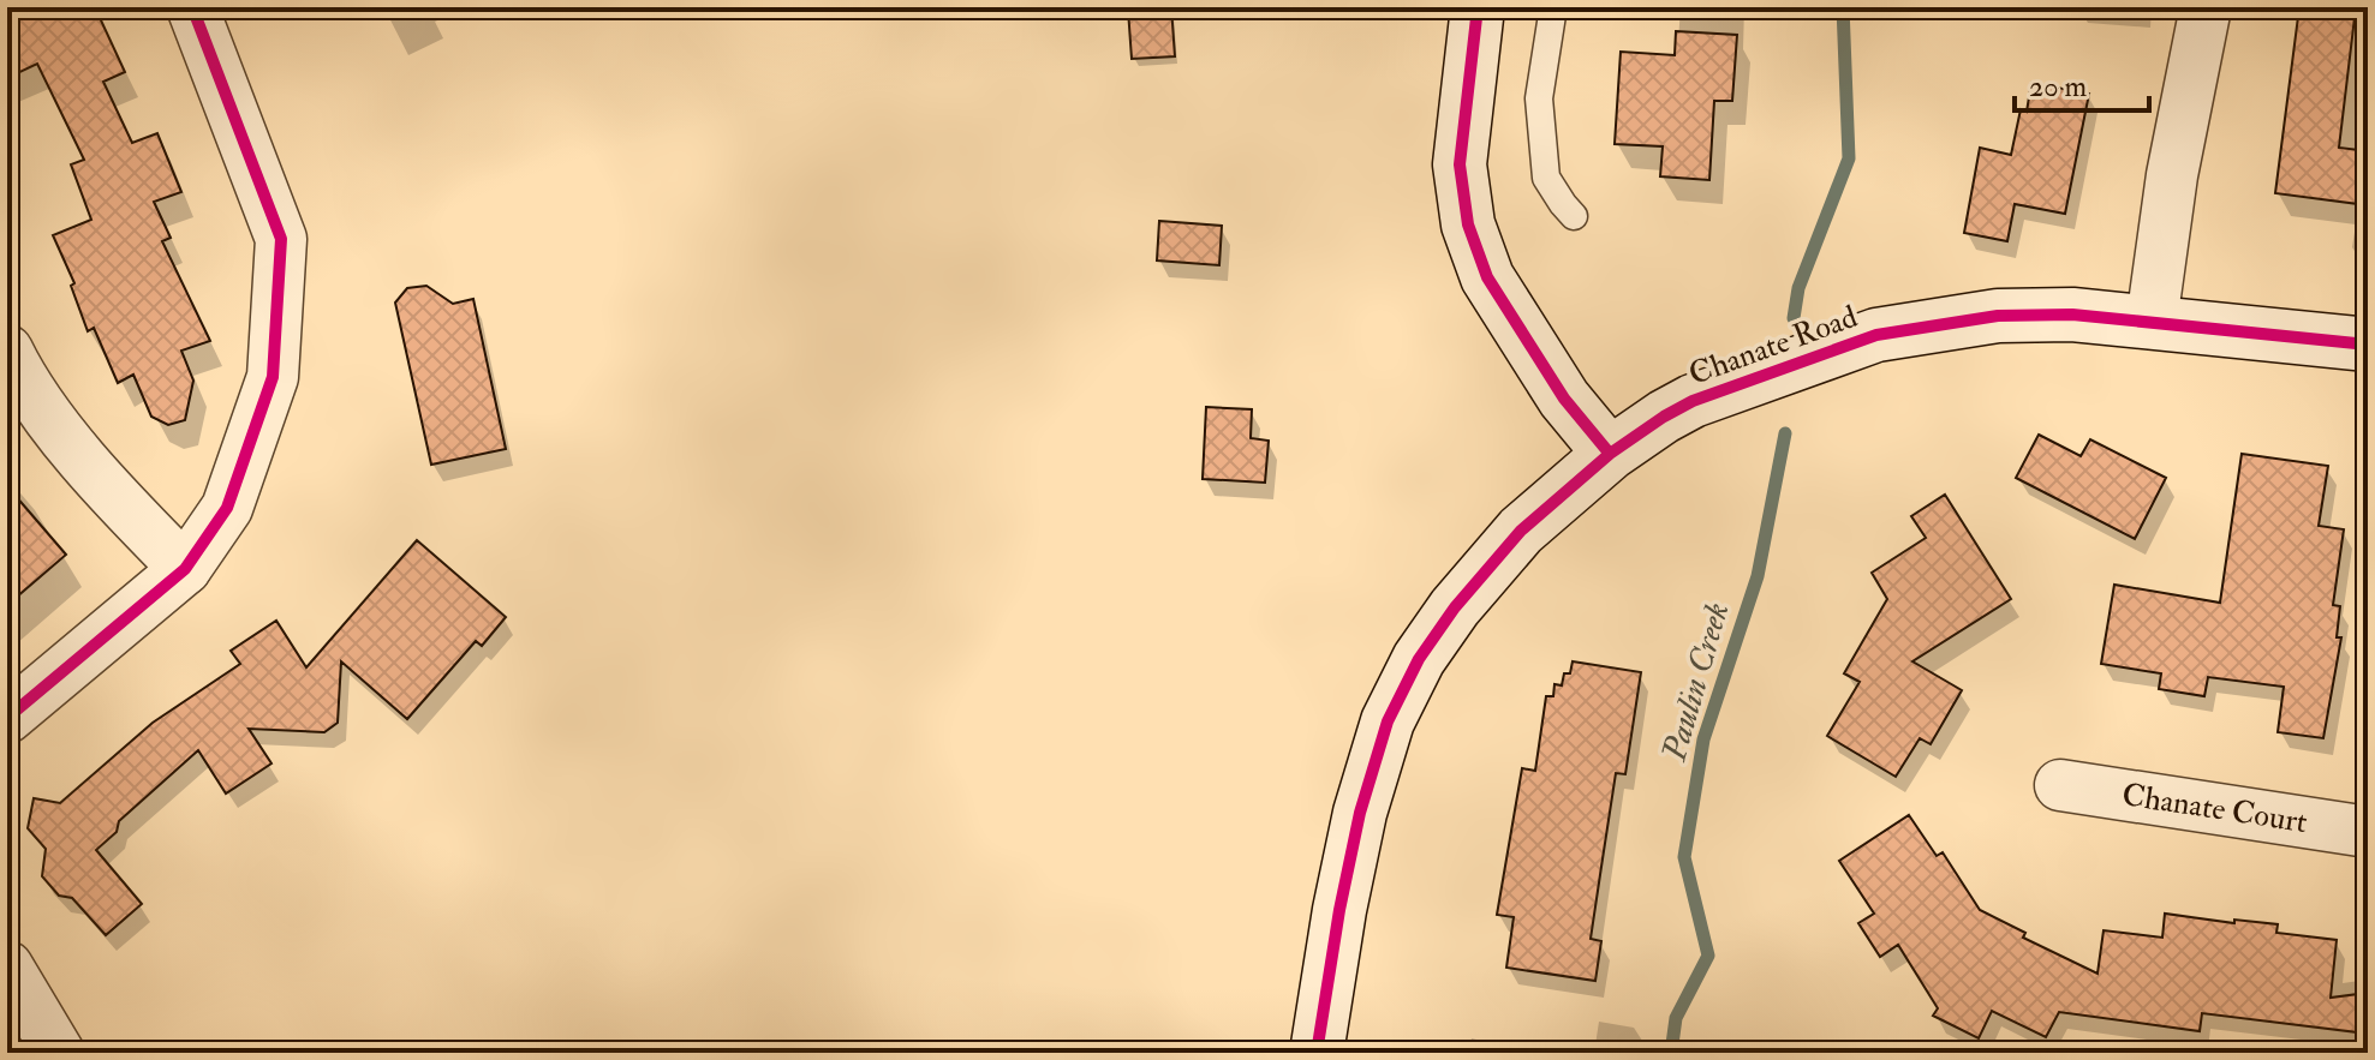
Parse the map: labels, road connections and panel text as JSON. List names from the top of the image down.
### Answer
{
  "streets": {
    "street": ["Chanate Road", "Chanate Court"]
  },
  "water": ["Paulin Creek"],
  "scale_bar": "20 m"
}
